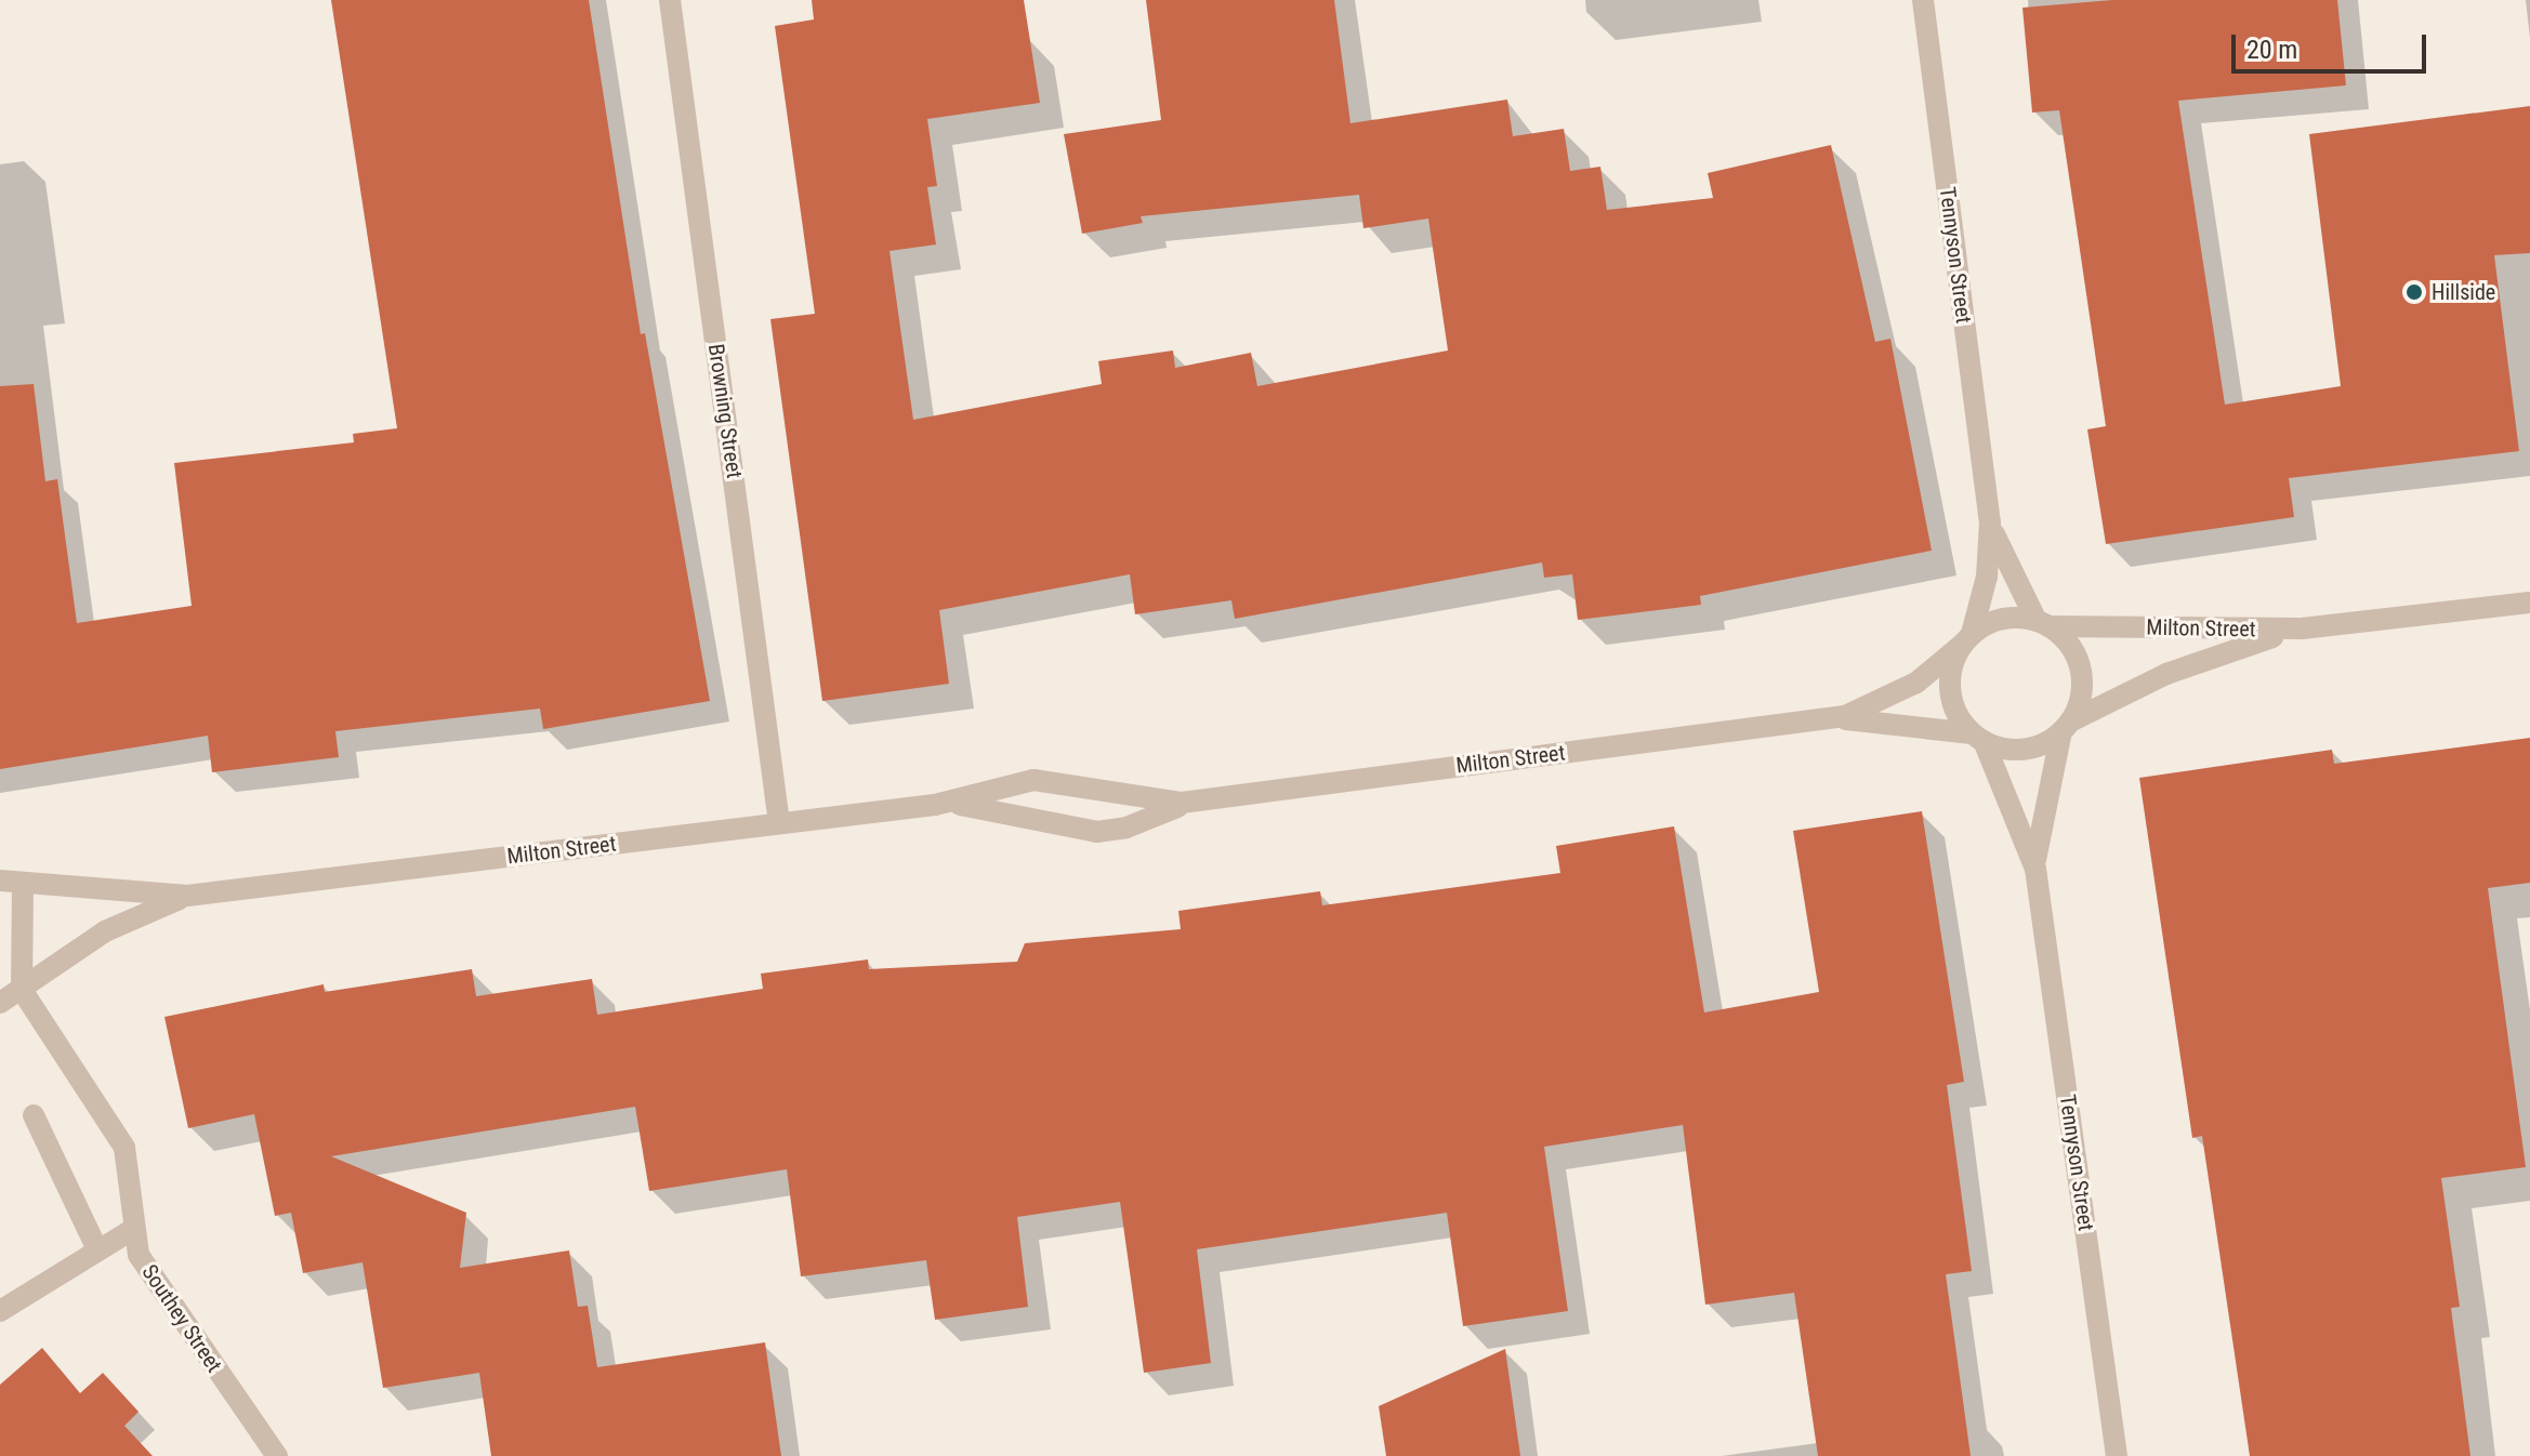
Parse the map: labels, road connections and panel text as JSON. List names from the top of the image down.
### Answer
{
  "streets": {
    "street": [
      "Tennyson Street",
      "Browning Street",
      "Milton Street",
      "Southey Street"
    ]
  },
  "crossings": [
    ["Tennyson Street", "Milton Street"],
    ["Browning Street", "Milton Street"],
    ["Milton Street", "Southey Street"]
  ],
  "places": ["Hillside"],
  "scale_bar": "20 m"
}
